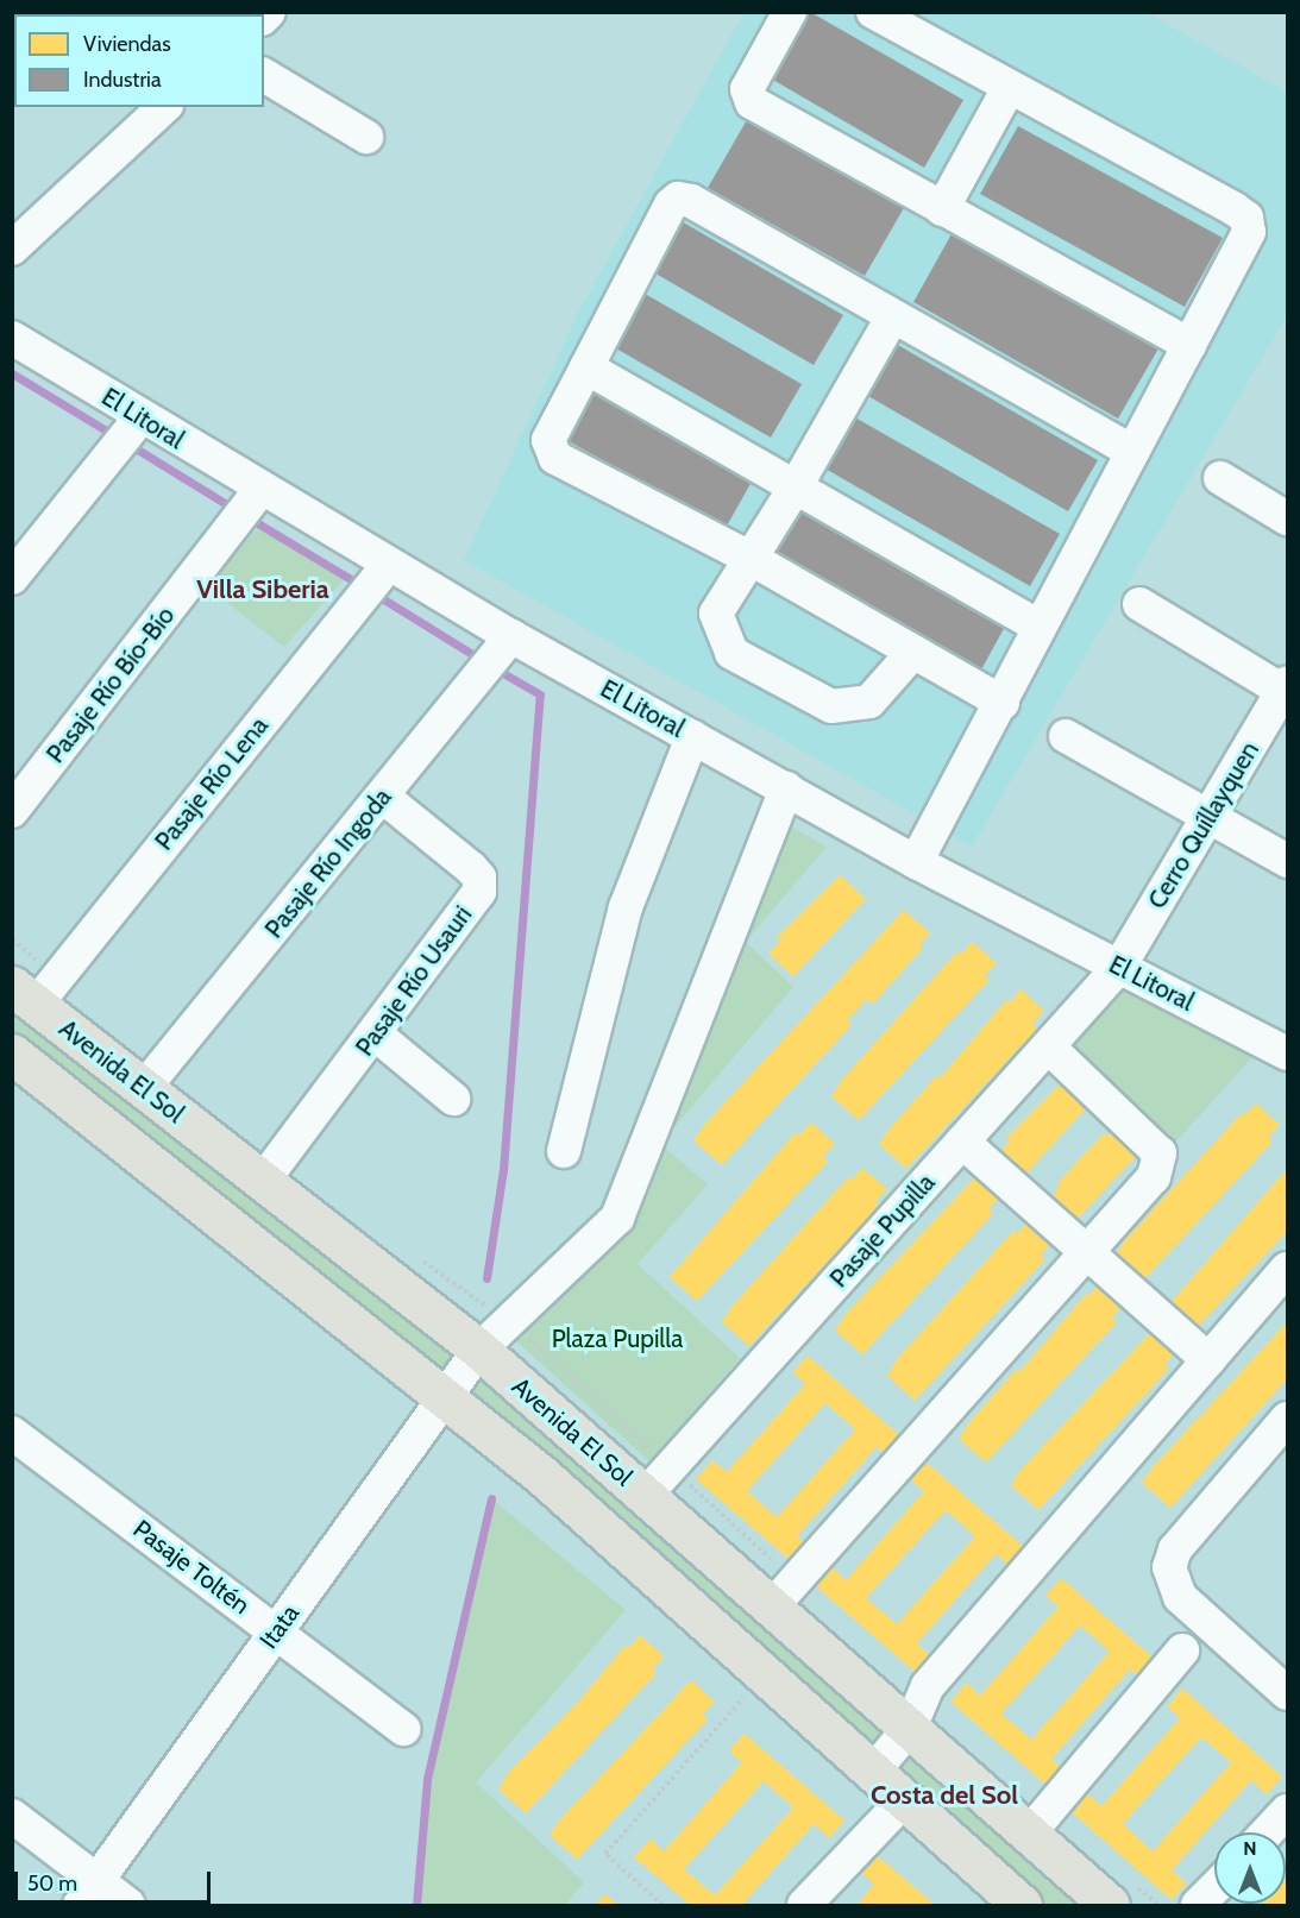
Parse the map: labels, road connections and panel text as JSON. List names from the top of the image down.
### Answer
{
  "streets": {
    "main road": ["Avenida El Sol"],
    "street": [
      "El Litoral",
      "Pasaje Río Bío-Bío",
      "Pasaje Río Lena",
      "Cerro Quíllayquen",
      "Pasaje Río Ingoda",
      "Pasaje Río Usauri",
      "Pasaje Pupilla",
      "Pasaje Toltén",
      "Itata"
    ]
  },
  "crossings": [
    ["El Litoral", "Pasaje Río Bío-Bío"],
    ["El Litoral", "Pasaje Río Lena"],
    ["El Litoral", "Cerro Quíllayquen"],
    ["El Litoral", "Pasaje Río Ingoda"],
    ["El Litoral", "Pasaje Pupilla"],
    ["El Litoral", "Itata"],
    ["Pasaje Río Lena", "Avenida El Sol"],
    ["Cerro Quíllayquen", "Pasaje Pupilla"],
    ["Pasaje Río Ingoda", "Pasaje Río Usauri"],
    ["Pasaje Río Ingoda", "Avenida El Sol"],
    ["Pasaje Río Usauri", "Avenida El Sol"],
    ["Avenida El Sol", "Pasaje Pupilla"],
    ["Avenida El Sol", "Itata"],
    ["Pasaje Toltén", "Itata"]
  ],
  "districts": ["Villa Siberia", "Costa del Sol"],
  "parks": ["Plaza Pupilla"],
  "legend": ["Viviendas", "Industria"],
  "scale_bar": "50 m",
  "north": "top"
}
